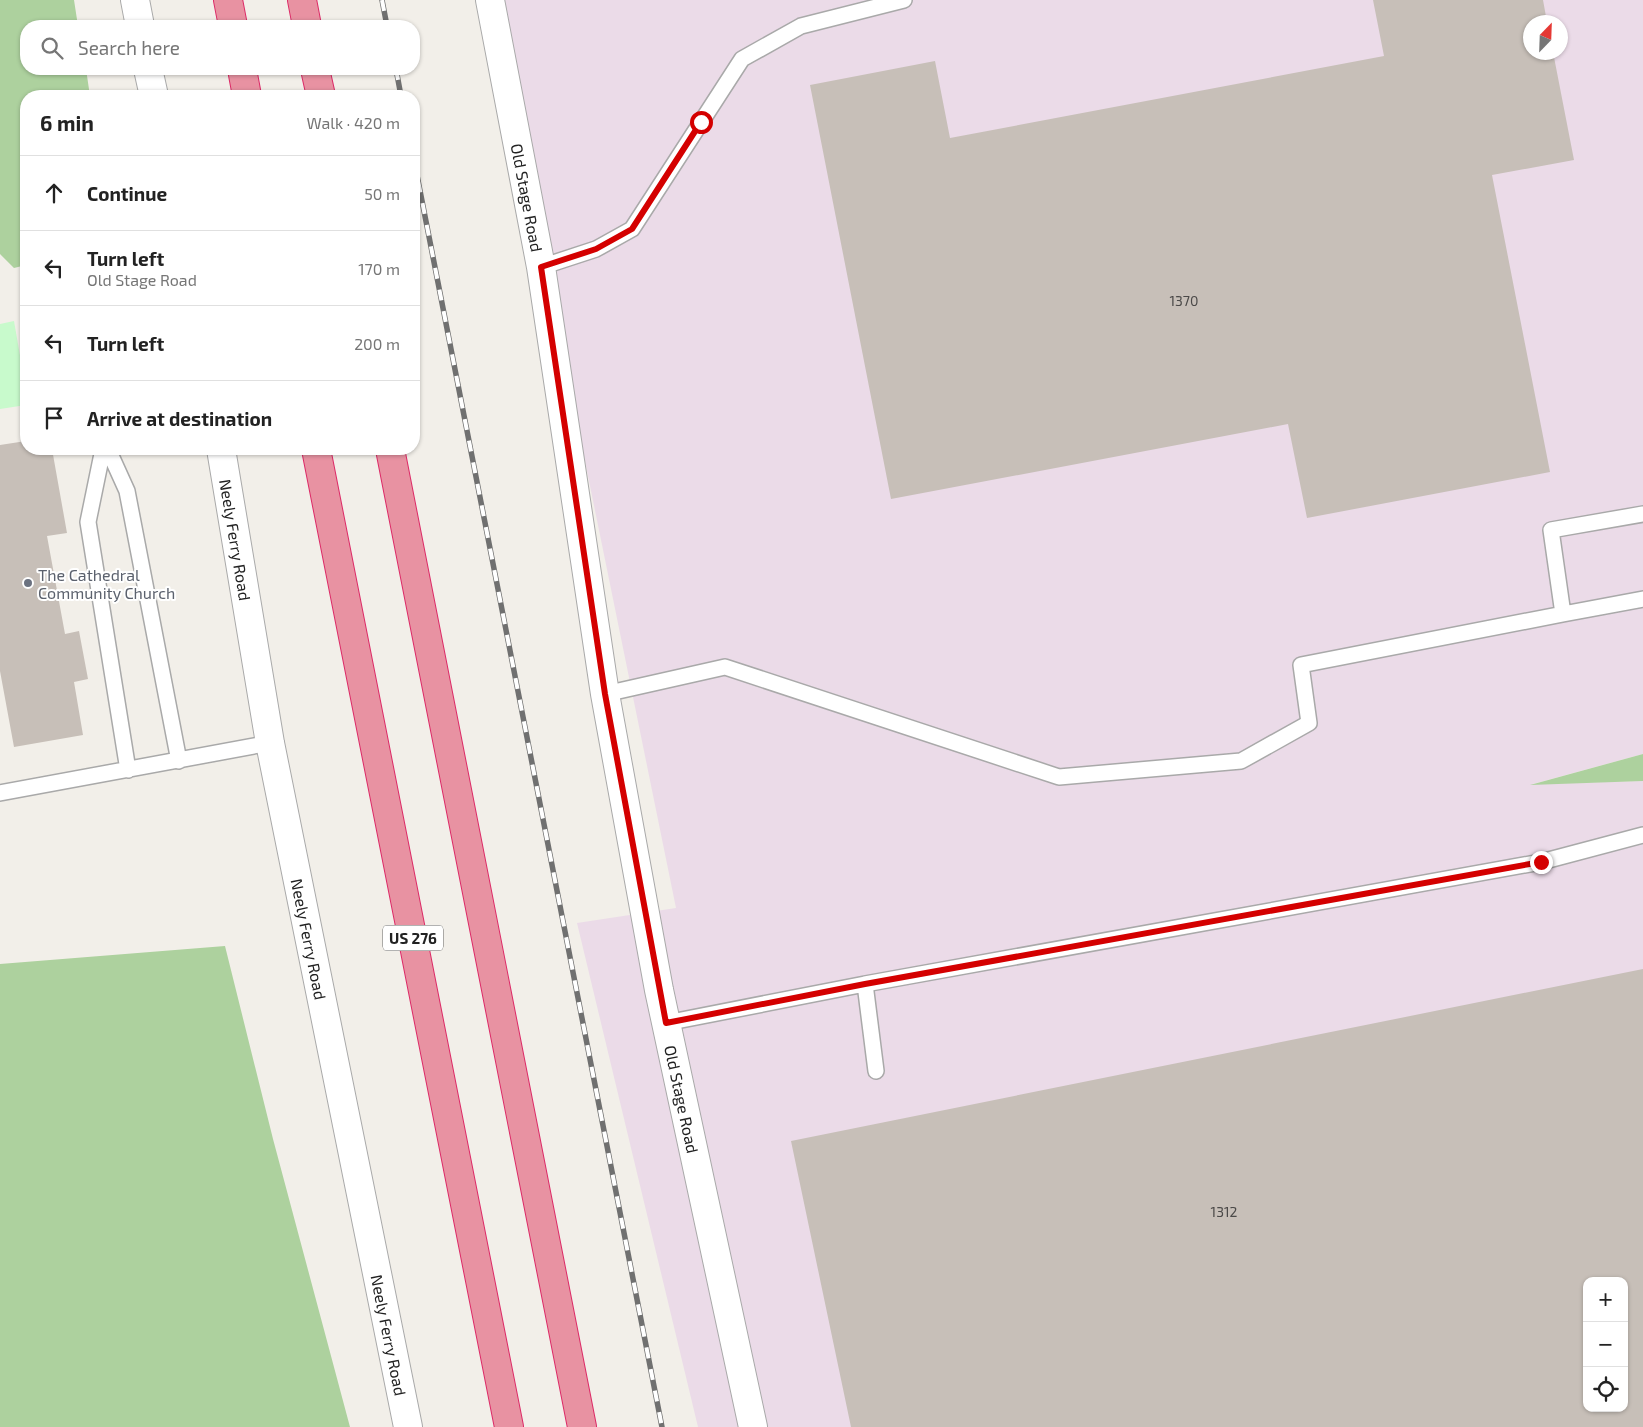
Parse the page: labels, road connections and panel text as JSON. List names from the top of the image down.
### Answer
{
  "streets": {
    "highway": ["US 276"],
    "street": ["Old Stage Road", "Neely Ferry Road"]
  },
  "places": ["The Cathedral Community Church"],
  "house_numbers": ["1370", "1312"],
  "north": "top right",
  "page": {
    "search": "Search here",
    "heading": ["6 min", "Walk · 420 m"],
    "list": [
      ["Continue", "50 m"],
      ["Turn left", "Old Stage Road", "170 m"],
      ["Turn left", "200 m"],
      "Arrive at destination"
    ],
    "map_buttons": ["+", "−"]
  }
}
